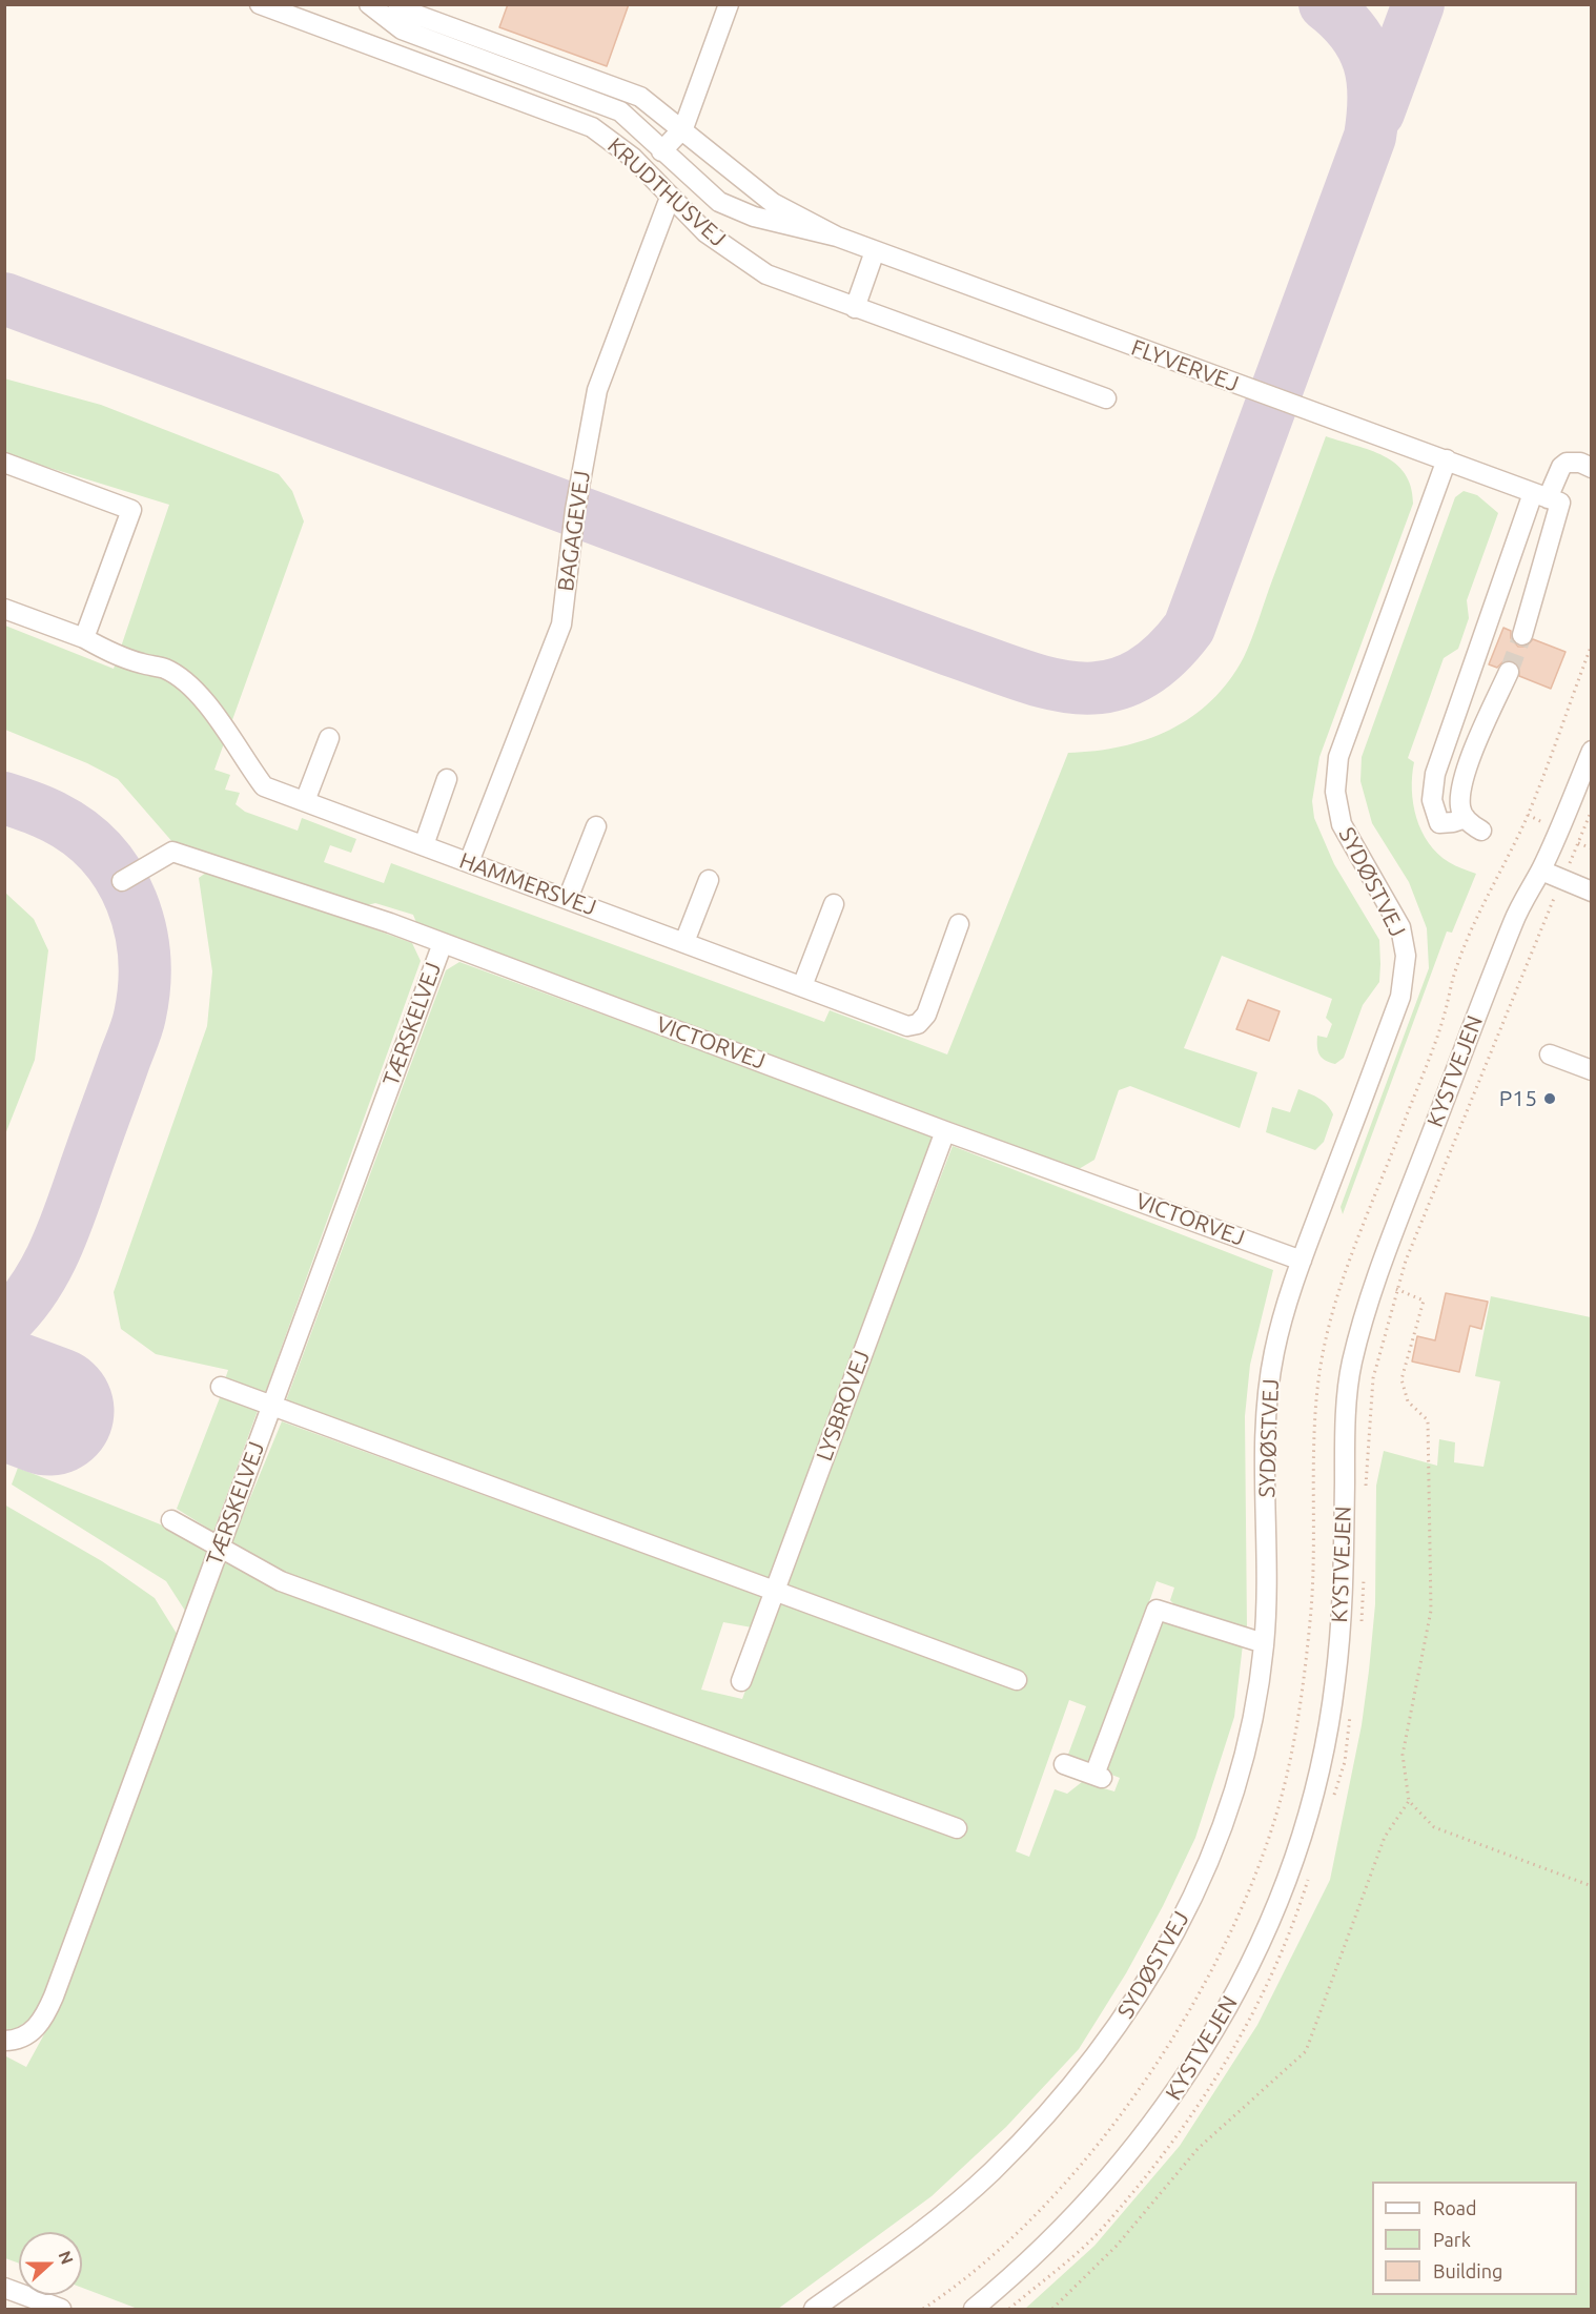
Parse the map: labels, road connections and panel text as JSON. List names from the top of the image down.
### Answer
{
  "streets": {
    "street": [
      "KRUDTHUSVEJ",
      "FLYVERVEJ",
      "BAGAGEVEJ",
      "SYDØSTVEJ",
      "HAMMERSVEJ",
      "TÆRSKELVEJ",
      "VICTORVEJ",
      "KYSTVEJEN",
      "LYSBROVEJ"
    ]
  },
  "crossings": [
    ["KRUDTHUSVEJ", "BAGAGEVEJ"],
    ["FLYVERVEJ", "SYDØSTVEJ"],
    ["BAGAGEVEJ", "HAMMERSVEJ"],
    ["SYDØSTVEJ", "VICTORVEJ"],
    ["TÆRSKELVEJ", "VICTORVEJ"],
    ["VICTORVEJ", "LYSBROVEJ"]
  ],
  "places": ["P15"],
  "legend": ["Road", "Park", "Building"],
  "north": "right"
}
